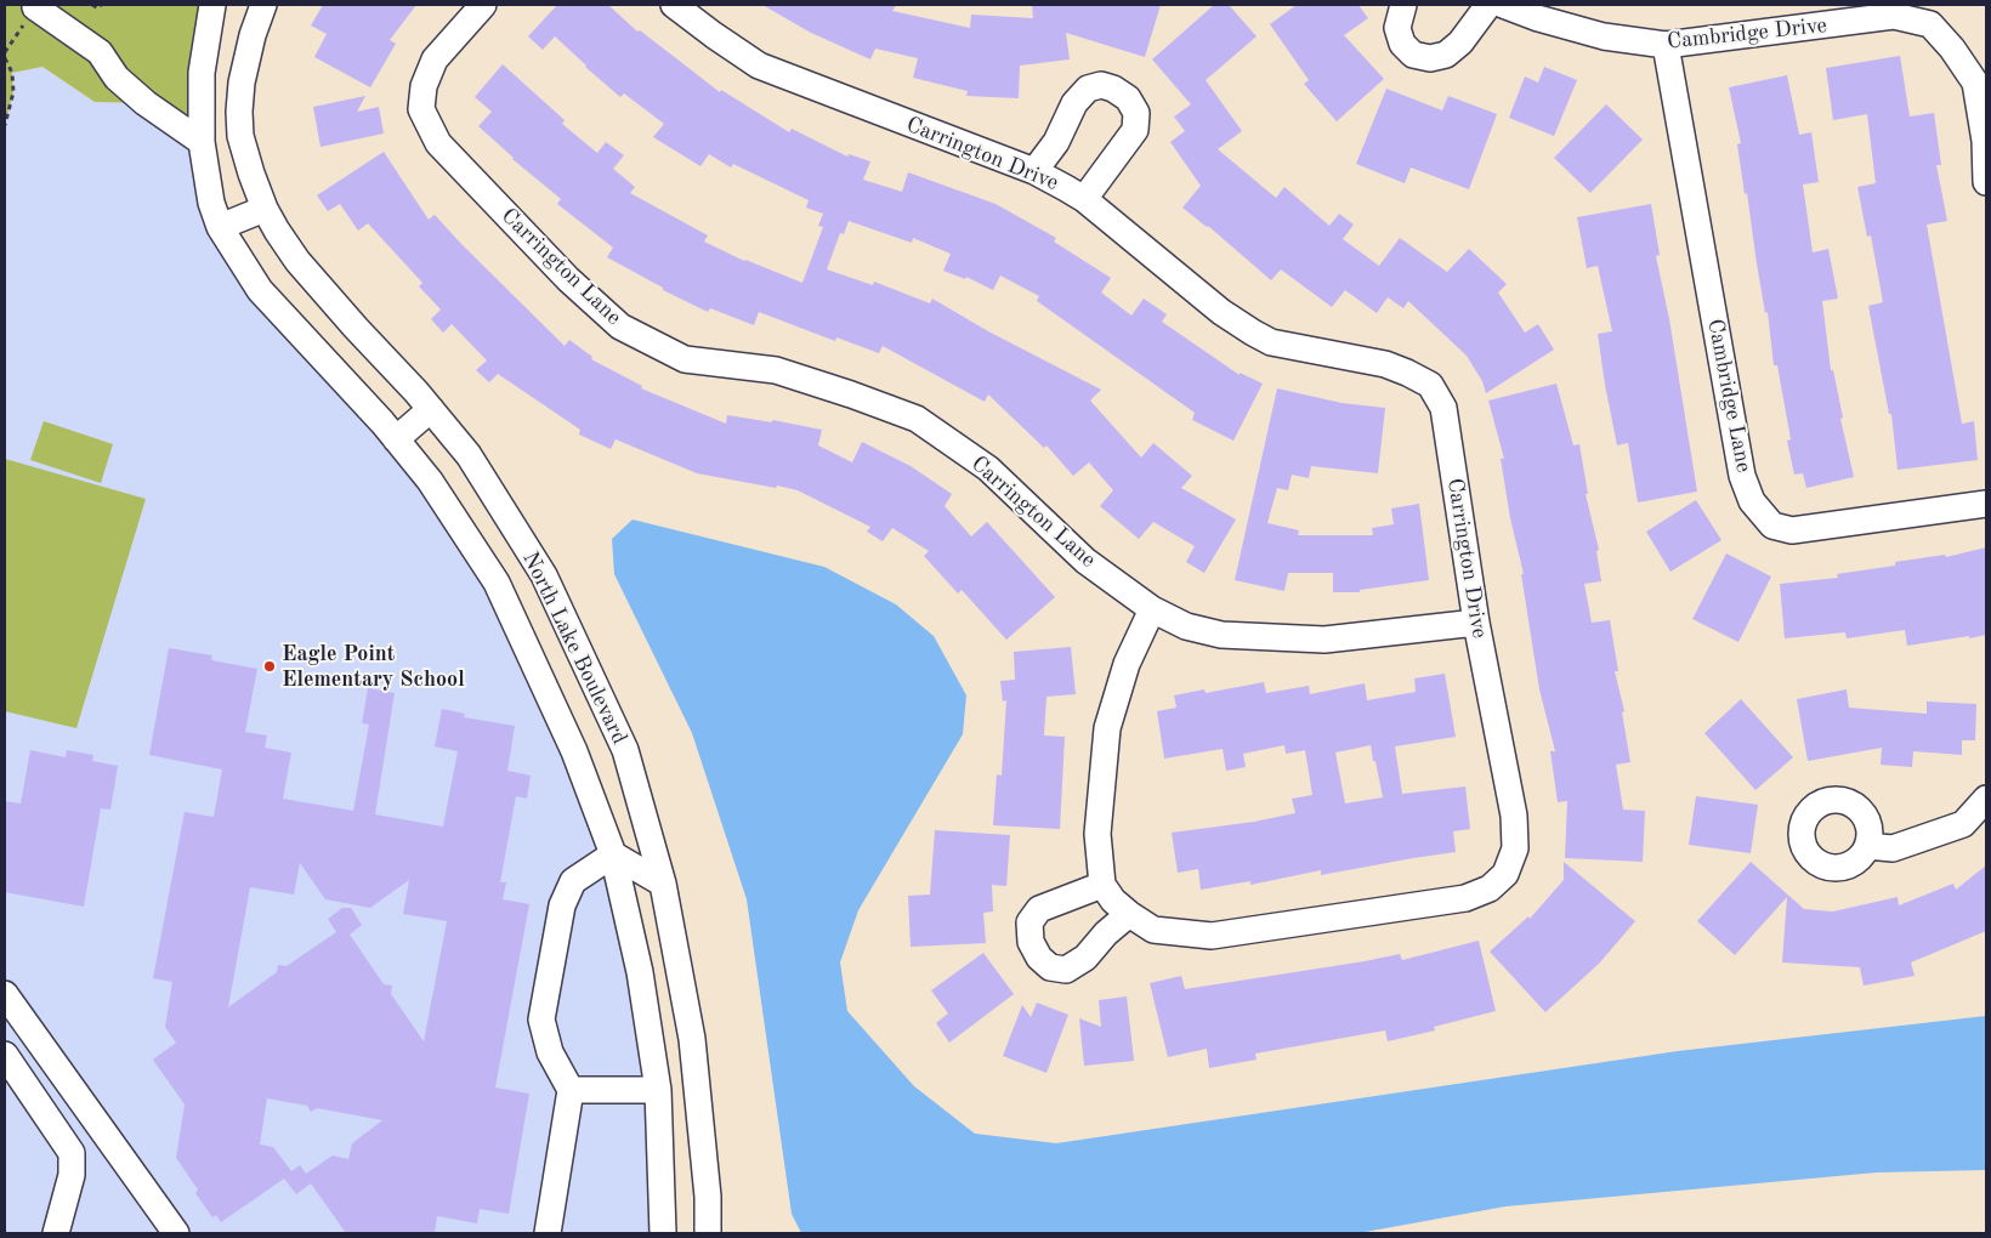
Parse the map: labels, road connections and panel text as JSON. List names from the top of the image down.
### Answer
{
  "streets": {
    "street": [
      "Cambridge Drive",
      "Carrington Drive",
      "Carrington Lane",
      "Cambridge Lane",
      "North Lake Boulevard"
    ]
  },
  "crossings": [
    ["Cambridge Drive", "Cambridge Lane"],
    ["Carrington Drive", "Carrington Lane"]
  ],
  "places": ["Eagle Point Elementary School"]
}
